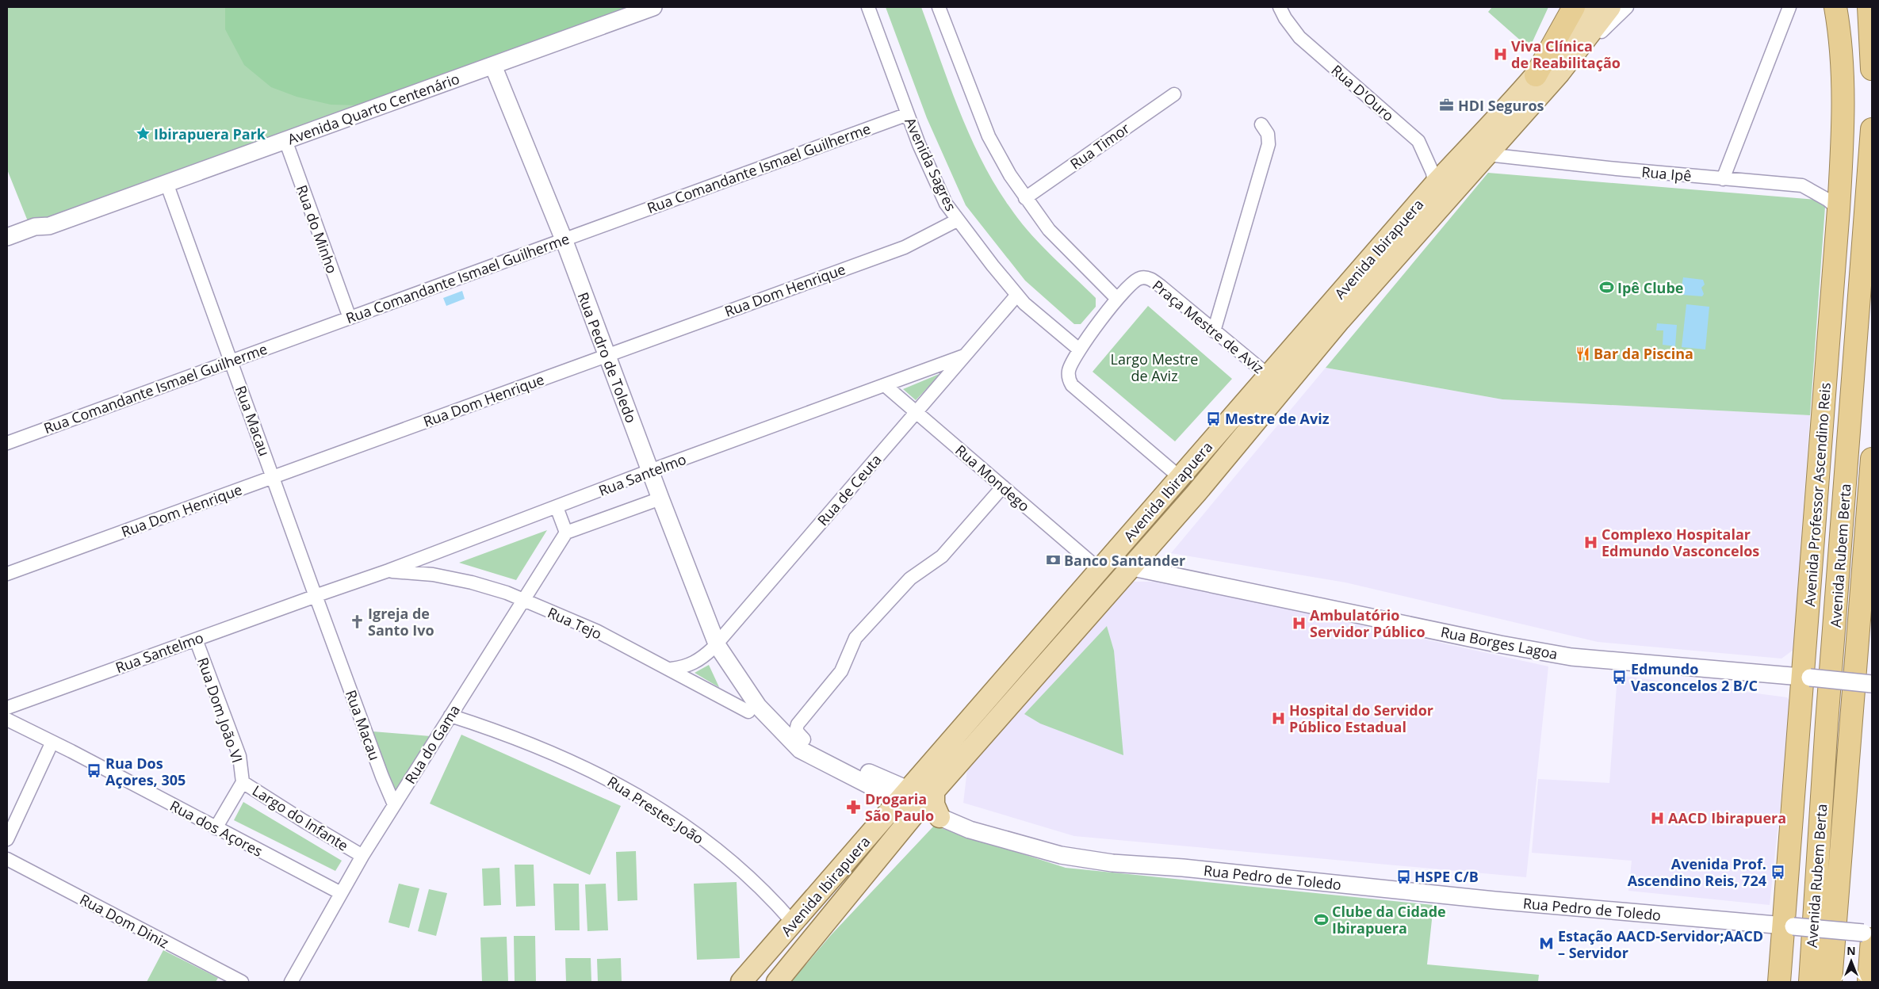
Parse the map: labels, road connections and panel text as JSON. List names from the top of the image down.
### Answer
{
  "streets": {
    "highway": ["Avenida Professor Ascendino Reis", "Avenida Rubem Berta"],
    "main road": ["Avenida Ibirapuera"],
    "street": [
      "Rua D'Ouro",
      "Avenida Quarto Centenário",
      "Rua Timor",
      "Avenida Sagres",
      "Rua Comandante Ismael Guilherme",
      "Rua Ipê",
      "Rua do Minho",
      "Rua Dom Henrique",
      "Praça Mestre de Aviz",
      "Rua Pedro de Toledo",
      "Rua Macau",
      "Rua Santelmo",
      "Rua Mondego",
      "Rua de Ceuta",
      "Rua Tejo",
      "Rua Borges Lagoa",
      "Rua Dom João VI",
      "Rua do Gama",
      "Rua Prestes João",
      "Largo do Infante",
      "Rua dos Açores",
      "Rua Dom Diniz"
    ]
  },
  "crossings": [
    ["Rua D'Ouro", "Avenida Ibirapuera"],
    ["Avenida Quarto Centenário", "Rua do Minho"],
    ["Avenida Quarto Centenário", "Rua Pedro de Toledo"],
    ["Avenida Quarto Centenário", "Rua Macau"],
    ["Avenida Sagres", "Rua Comandante Ismael Guilherme"],
    ["Avenida Sagres", "Rua Dom Henrique"],
    ["Avenida Sagres", "Praça Mestre de Aviz"],
    ["Avenida Sagres", "Rua de Ceuta"],
    ["Rua Comandante Ismael Guilherme", "Rua do Minho"],
    ["Rua Comandante Ismael Guilherme", "Rua Pedro de Toledo"],
    ["Rua Comandante Ismael Guilherme", "Rua Macau"],
    ["Rua Ipê", "Avenida Ibirapuera"],
    ["Rua Ipê", "Avenida Professor Ascendino Reis"],
    ["Avenida Ibirapuera", "Praça Mestre de Aviz"],
    ["Avenida Ibirapuera", "Rua Pedro de Toledo"],
    ["Avenida Ibirapuera", "Rua Mondego"],
    ["Avenida Ibirapuera", "Rua Borges Lagoa"],
    ["Avenida Ibirapuera", "Rua Prestes João"],
    ["Rua Dom Henrique", "Rua Pedro de Toledo"],
    ["Rua Dom Henrique", "Rua Macau"],
    ["Rua Pedro de Toledo", "Rua Santelmo"],
    ["Rua Pedro de Toledo", "Rua de Ceuta"],
    ["Rua Pedro de Toledo", "Avenida Professor Ascendino Reis"],
    ["Rua Pedro de Toledo", "Rua Tejo"],
    ["Rua Macau", "Rua Santelmo"],
    ["Rua Macau", "Rua do Gama"],
    ["Rua Santelmo", "Rua Mondego"],
    ["Rua Santelmo", "Rua de Ceuta"],
    ["Rua Santelmo", "Rua Tejo"],
    ["Rua Santelmo", "Rua Dom João VI"],
    ["Rua Mondego", "Rua de Ceuta"],
    ["Rua de Ceuta", "Rua Tejo"],
    ["Avenida Professor Ascendino Reis", "Rua Borges Lagoa"],
    ["Rua Tejo", "Rua do Gama"],
    ["Rua Dom João VI", "Largo do Infante"],
    ["Rua do Gama", "Rua Prestes João"],
    ["Rua do Gama", "Largo do Infante"],
    ["Rua do Gama", "Rua dos Açores"],
    ["Largo do Infante", "Rua dos Açores"]
  ],
  "parks": ["Largo Mestre de Aviz"],
  "places": {
    "hospital": [
      "Viva Clínica de Reabilitação",
      "Complexo Hospitalar Edmundo Vasconcelos",
      "Ambulatório Servidor Público",
      "Hospital do Servidor Público Estadual",
      "AACD Ibirapuera"
    ],
    "office": ["HDI Seguros"],
    "place": ["Ibirapuera Park"],
    "sports": ["Ipê Clube", "Clube da Cidade Ibirapuera"],
    "restaurant": ["Bar da Piscina"],
    "bus stop": [
      "Mestre de Aviz",
      "Edmundo Vasconcelos 2 B/C",
      "Rua Dos Açores, 305",
      "Avenida Prof. Ascendino Reis, 724",
      "HSPE C/B"
    ],
    "bank": ["Banco Santander"],
    "church": ["Igreja de Santo Ivo"],
    "pharmacy": ["Drogaria São Paulo"],
    "metro station": ["Estação AACD-Servidor;AACD – Servidor"]
  },
  "north": "top"
}
